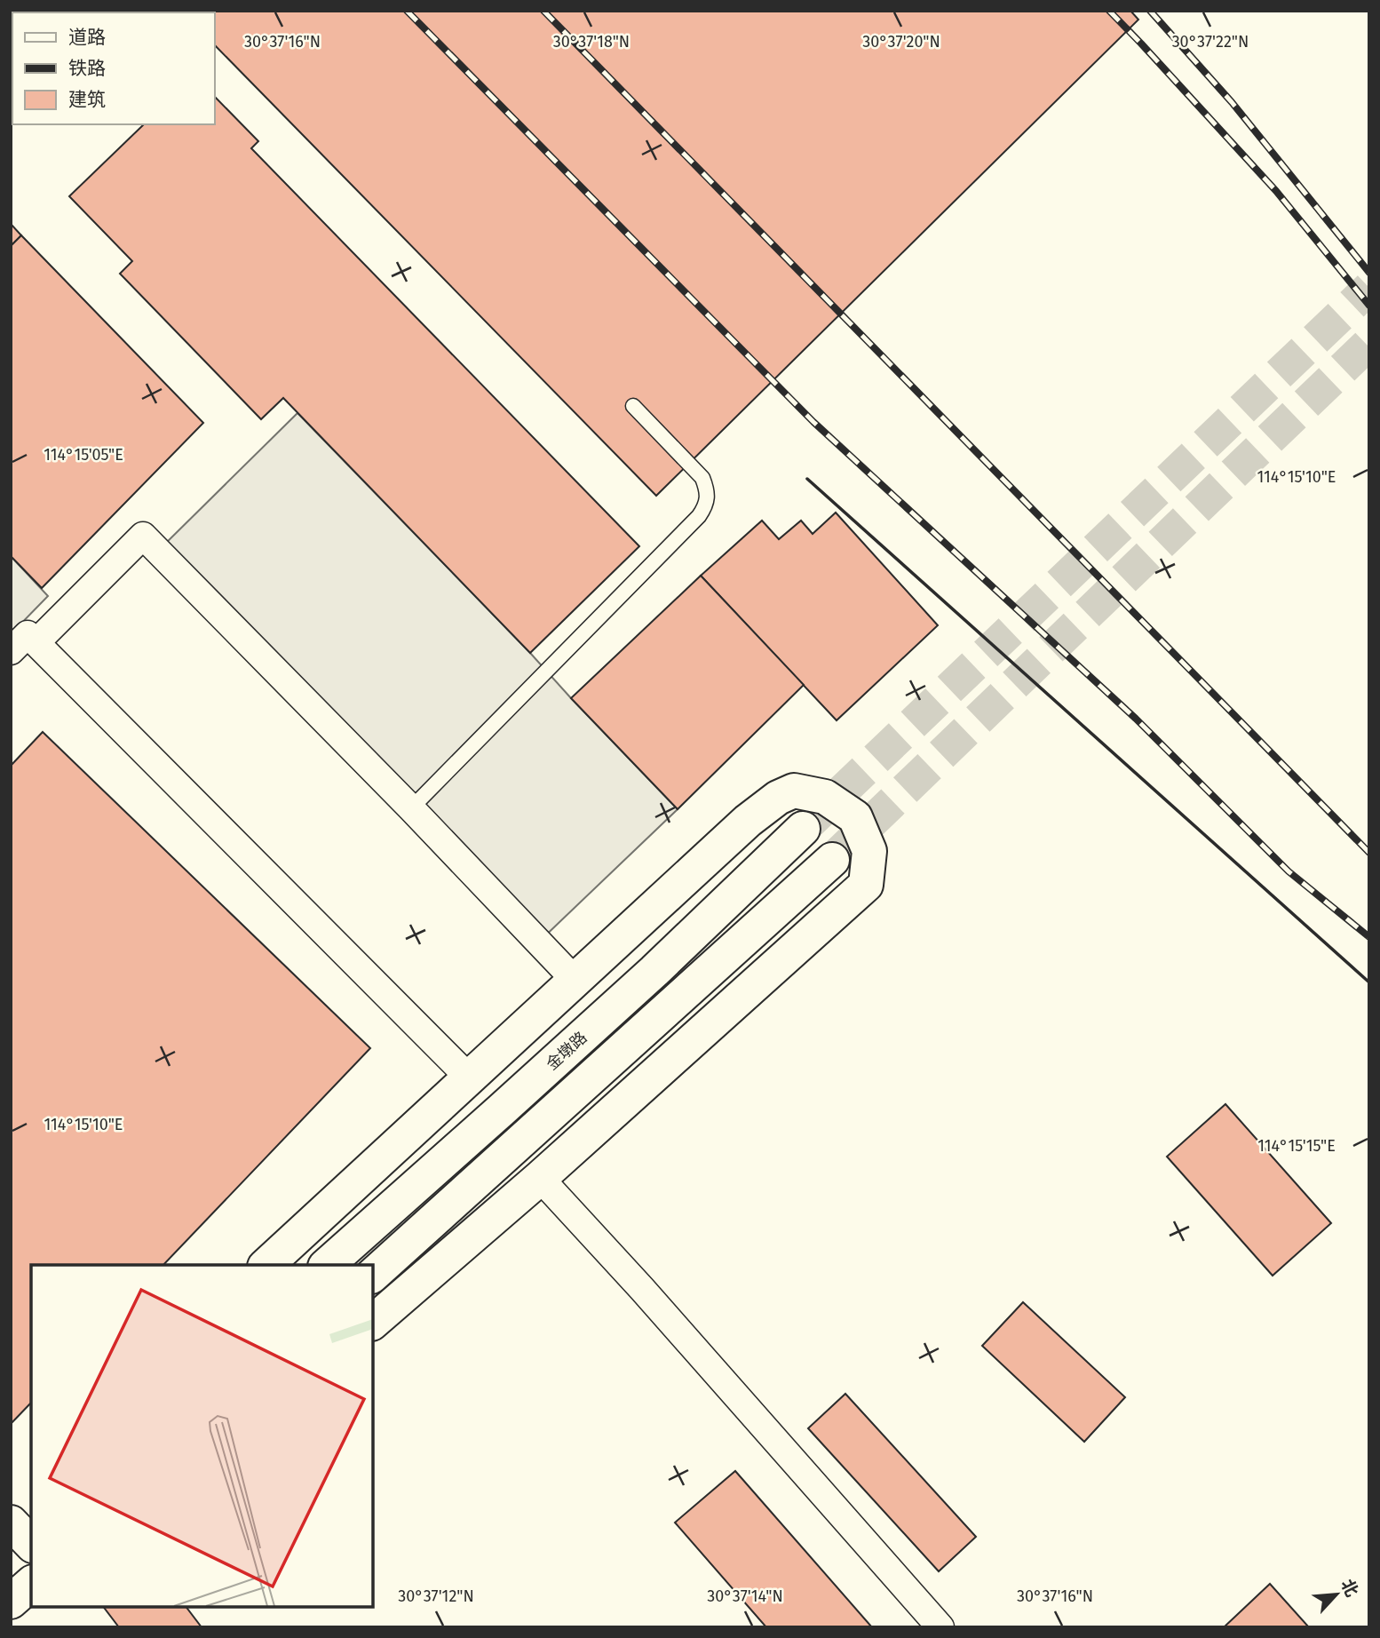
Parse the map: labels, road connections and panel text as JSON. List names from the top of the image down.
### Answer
{
  "streets": {
    "street": ["金墩路"]
  },
  "legend": ["道路", "铁路", "建筑"],
  "north": "top right",
  "coordinates": [
    "30°37'18\"N",
    "30°37'20\"N",
    "30°37'22\"N",
    "30°37'16\"N",
    "114°15'05\"E",
    "114°15'10\"E",
    "114°15'15\"E",
    "30°37'12\"N",
    "30°37'14\"N"
  ]
}
